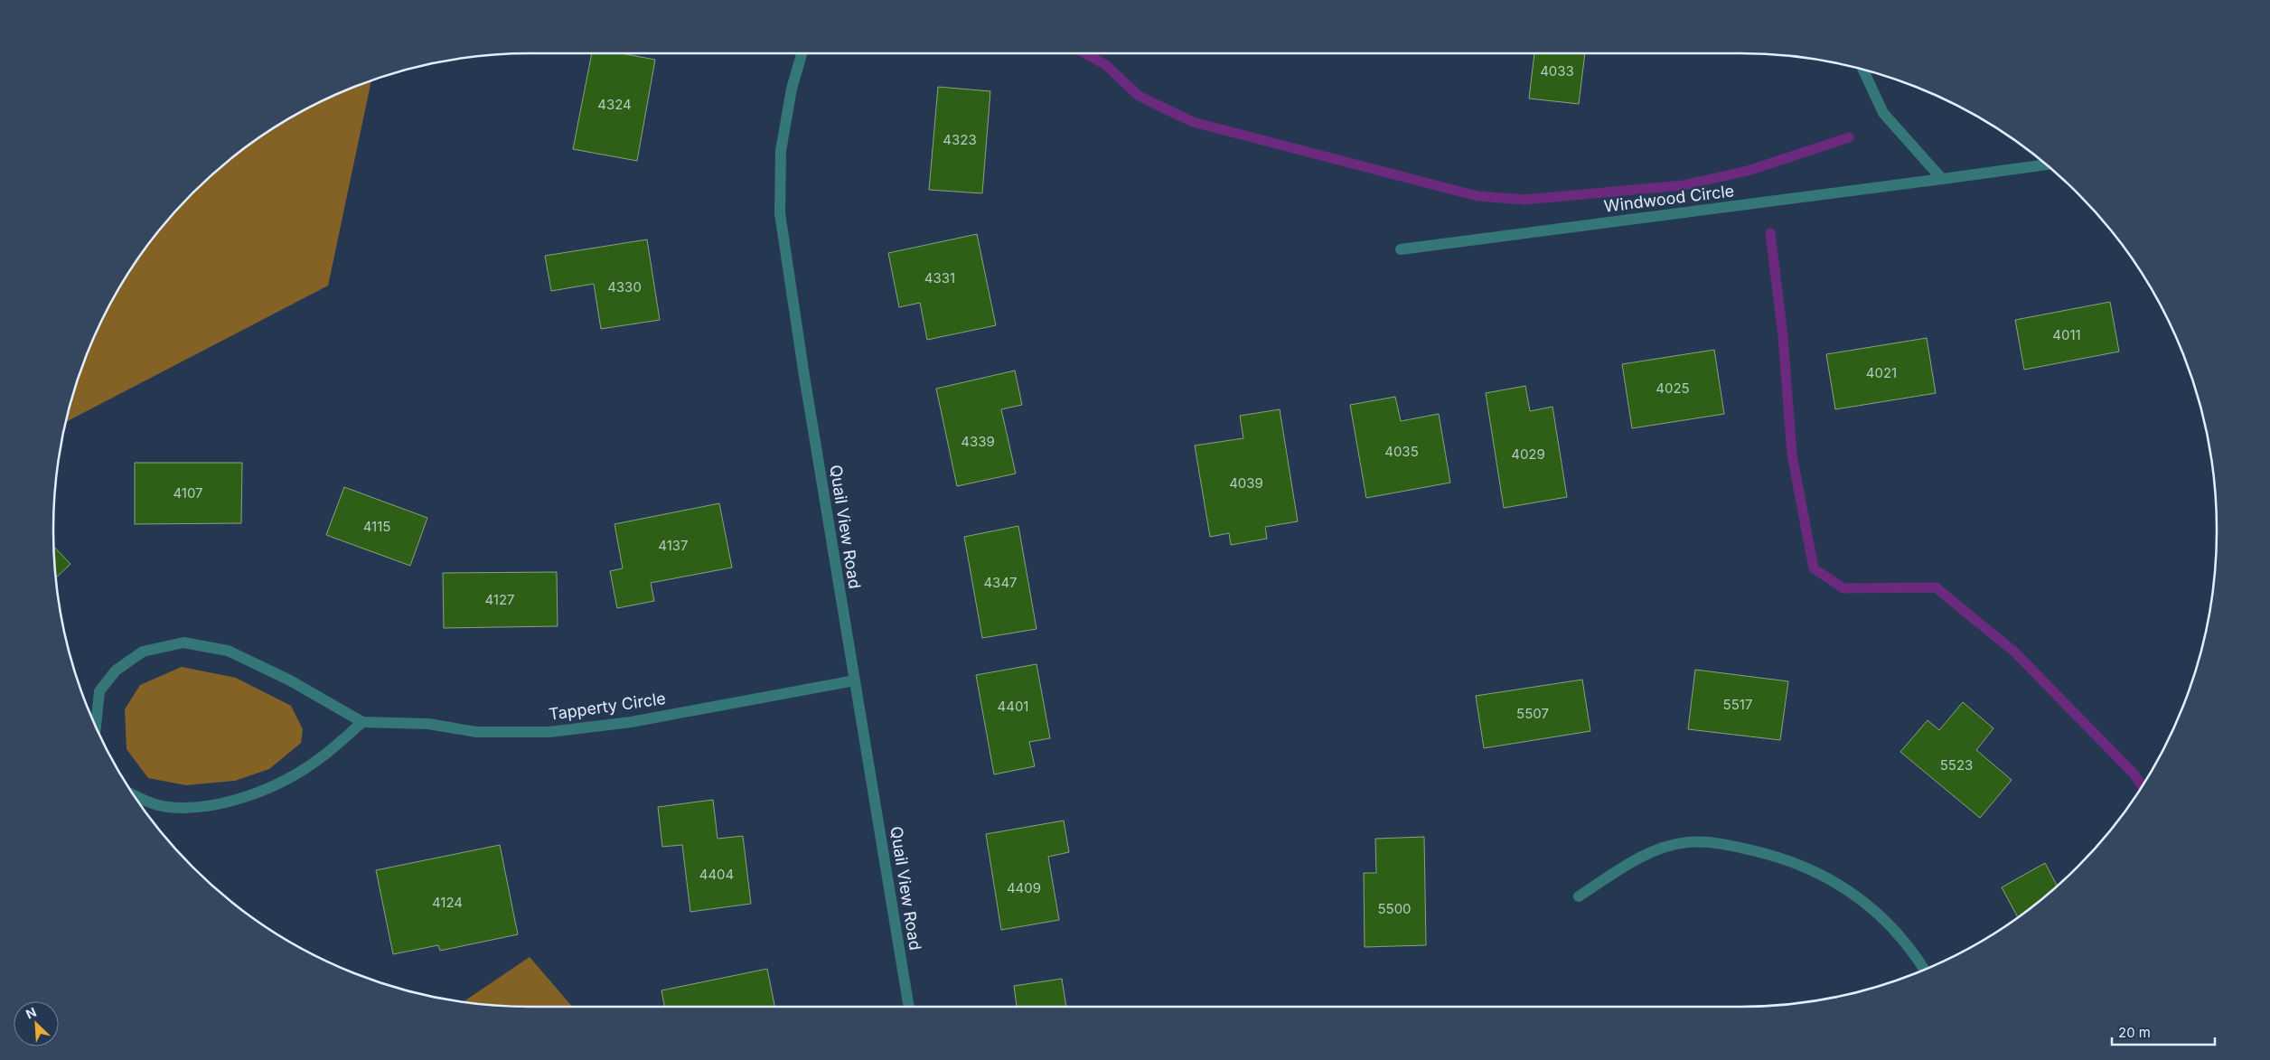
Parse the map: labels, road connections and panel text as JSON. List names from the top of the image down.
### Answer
{
  "streets": {
    "street": ["Windwood Circle", "Quail View Road", "Tapperty Circle"]
  },
  "crossings": [
    ["Quail View Road", "Tapperty Circle"]
  ],
  "house_numbers": [
    "4033",
    "4324",
    "4323",
    "4331",
    "4330",
    "4011",
    "4021",
    "4025",
    "4339",
    "4035",
    "4029",
    "4039",
    "4107",
    "4115",
    "4137",
    "4347",
    "4127",
    "5517",
    "4401",
    "5507",
    "5523",
    "4404",
    "4409",
    "4124",
    "5500"
  ],
  "scale_bar": "20 m",
  "north": "top left"
}
